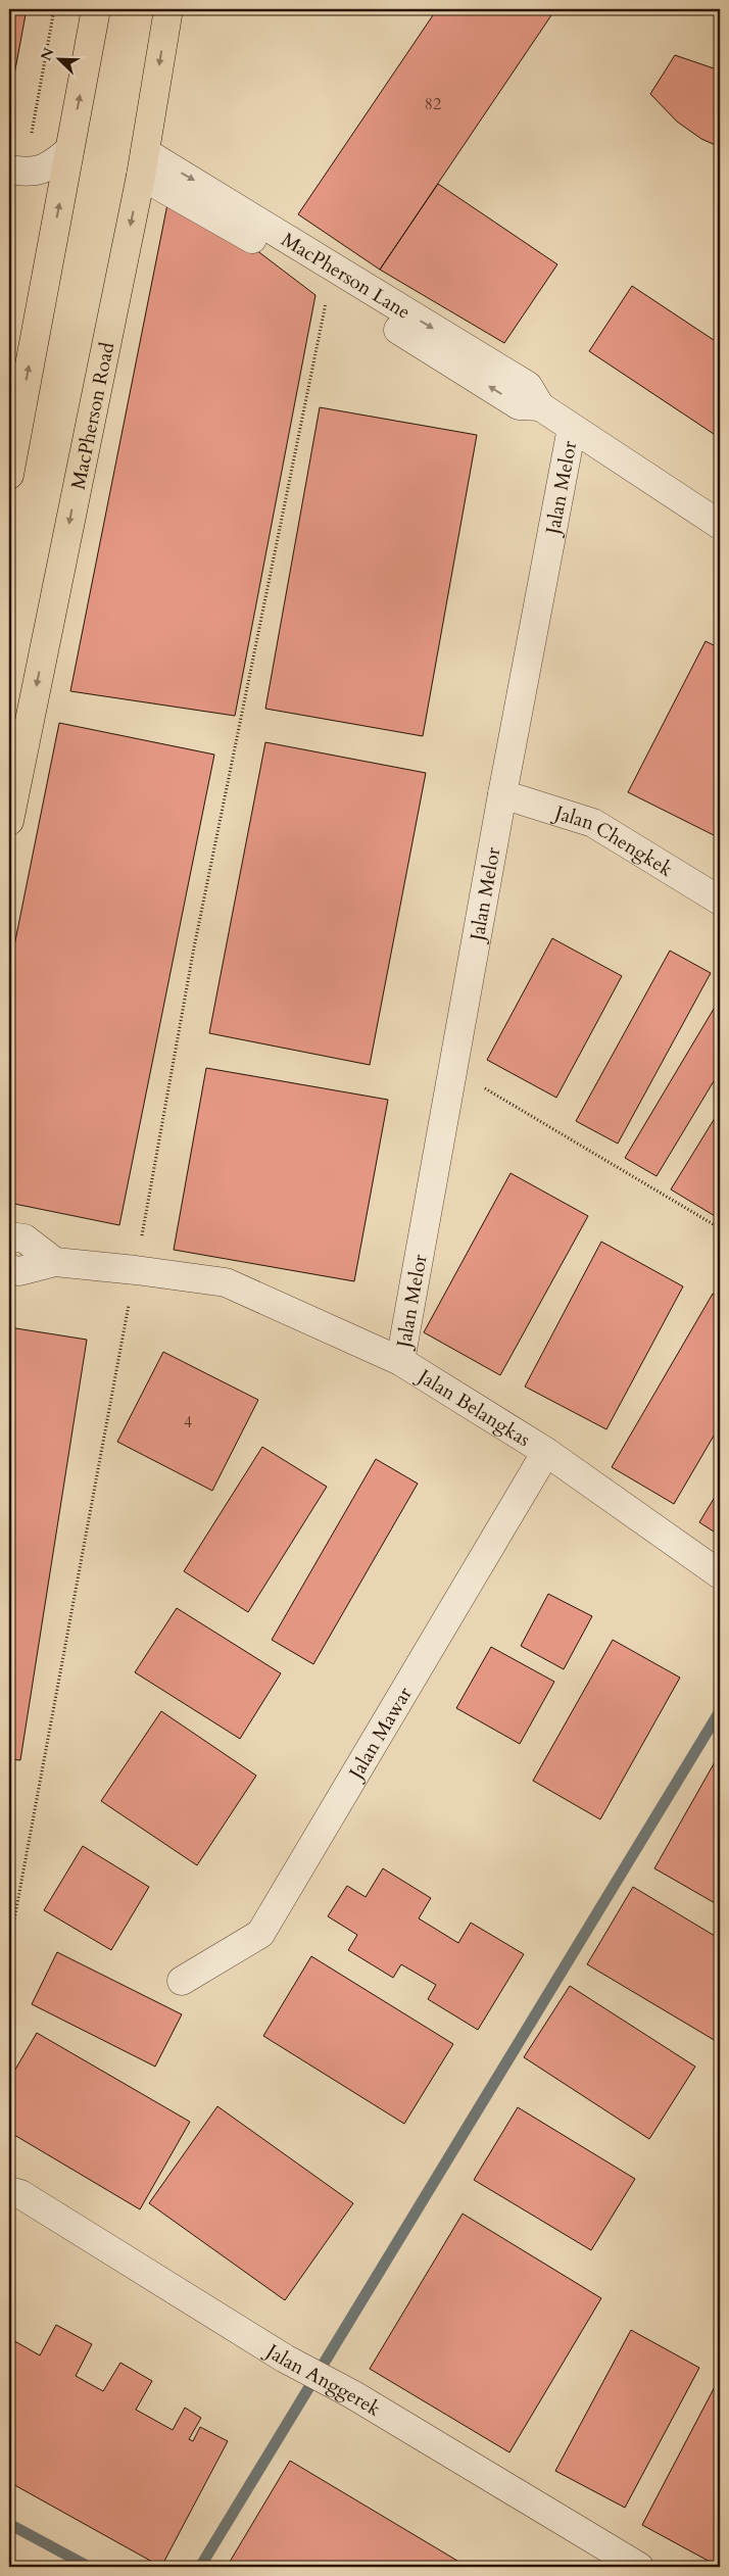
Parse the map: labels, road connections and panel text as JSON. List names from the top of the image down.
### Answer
{
  "streets": {
    "main road": ["MacPherson Road"],
    "street": [
      "MacPherson Lane",
      "Jalan Melor",
      "Jalan Chengkek",
      "Jalan Belangkas",
      "Jalan Mawar",
      "Jalan Anggerek"
    ]
  },
  "crossings": [
    ["MacPherson Lane", "MacPherson Road"],
    ["MacPherson Lane", "Jalan Melor"],
    ["Jalan Melor", "Jalan Chengkek"],
    ["Jalan Melor", "Jalan Belangkas"],
    ["Jalan Belangkas", "Jalan Mawar"]
  ],
  "house_numbers": ["82", "4"],
  "north": "top left"
}
